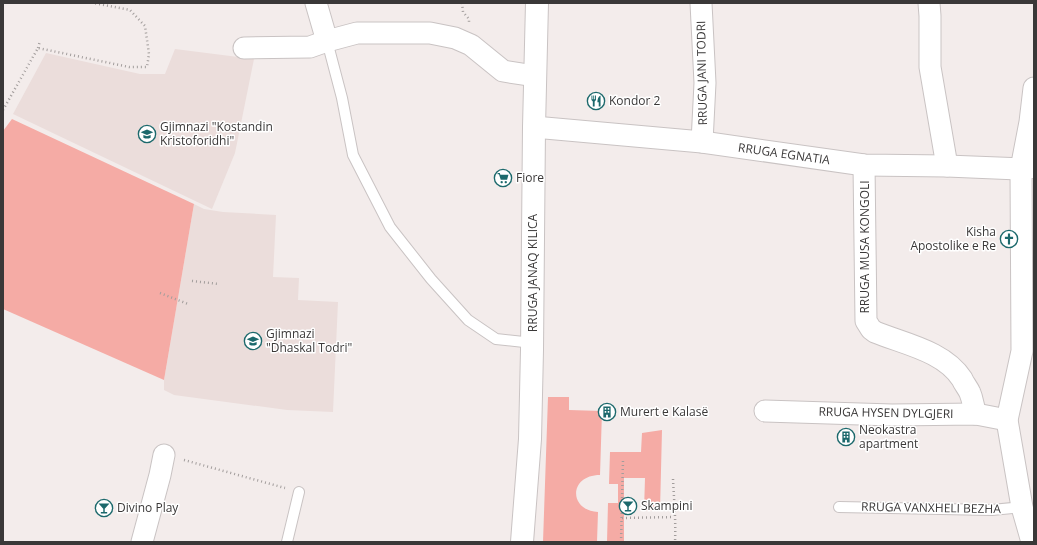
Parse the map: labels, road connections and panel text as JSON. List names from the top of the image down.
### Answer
{
  "streets": {
    "street": [
      "RRUGA JANI TODRI",
      "RRUGA EGNATIA",
      "RRUGA MUSA KONGOLI",
      "RRUGA JANAQ KILICA",
      "RRUGA HYSEN DYLGJERI"
    ],
    "lane": ["RRUGA VANXHELI BEZHA"]
  },
  "crossings": [
    ["RRUGA JANI TODRI", "RRUGA EGNATIA"],
    ["RRUGA EGNATIA", "RRUGA MUSA KONGOLI"],
    ["RRUGA EGNATIA", "RRUGA JANAQ KILICA"],
    ["RRUGA MUSA KONGOLI", "RRUGA HYSEN DYLGJERI"]
  ],
  "places": {
    "restaurant": ["Kondor 2"],
    "school or university": ["Gjimnazi \"Kostandin Kristoforidhi\"", "Gjimnazi \"Dhaskal Todri\""],
    "supermarket": ["Fiore"],
    "church": ["Kisha Apostolike e Re"],
    "building": ["Murert e Kalasë", "Neokastra apartment"],
    "bar": ["Skampini", "Divino Play"]
  }
}
